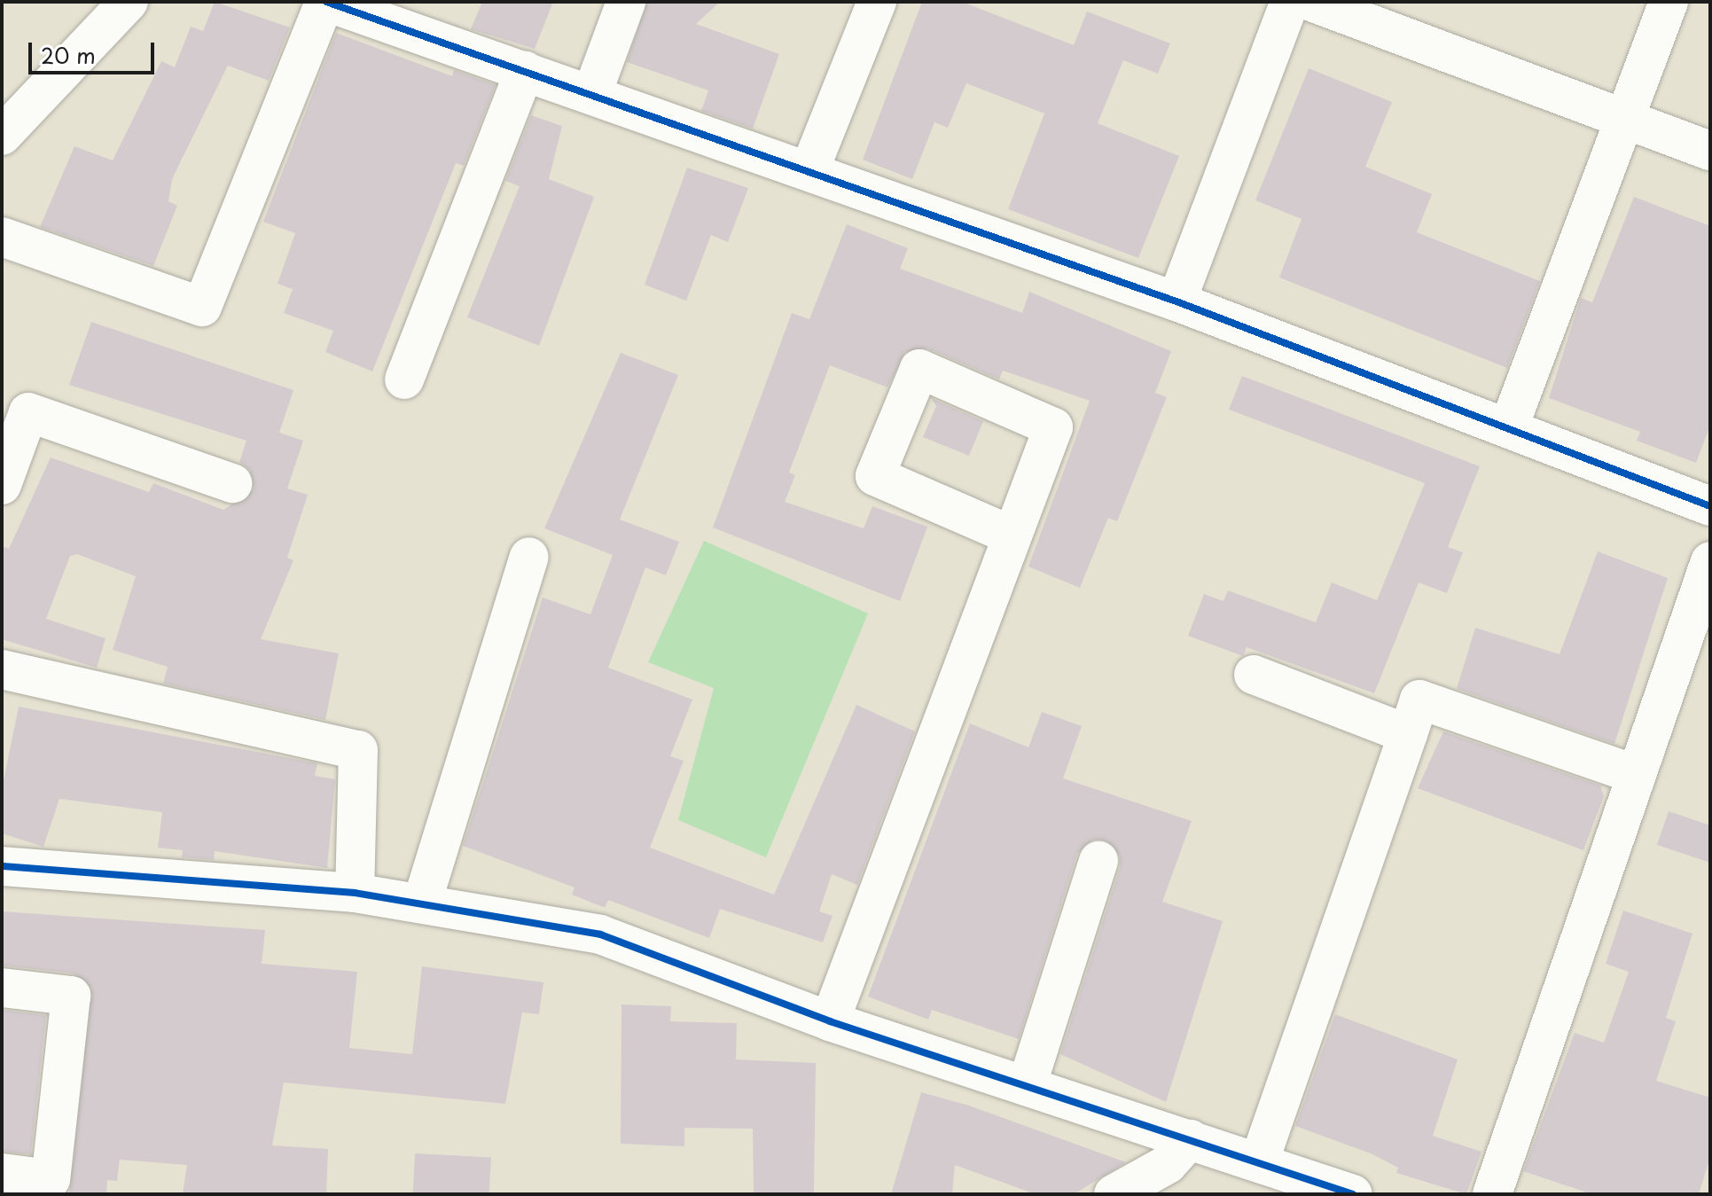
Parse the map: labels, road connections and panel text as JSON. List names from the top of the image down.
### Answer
{
  "scale_bar": "20 m"
}
